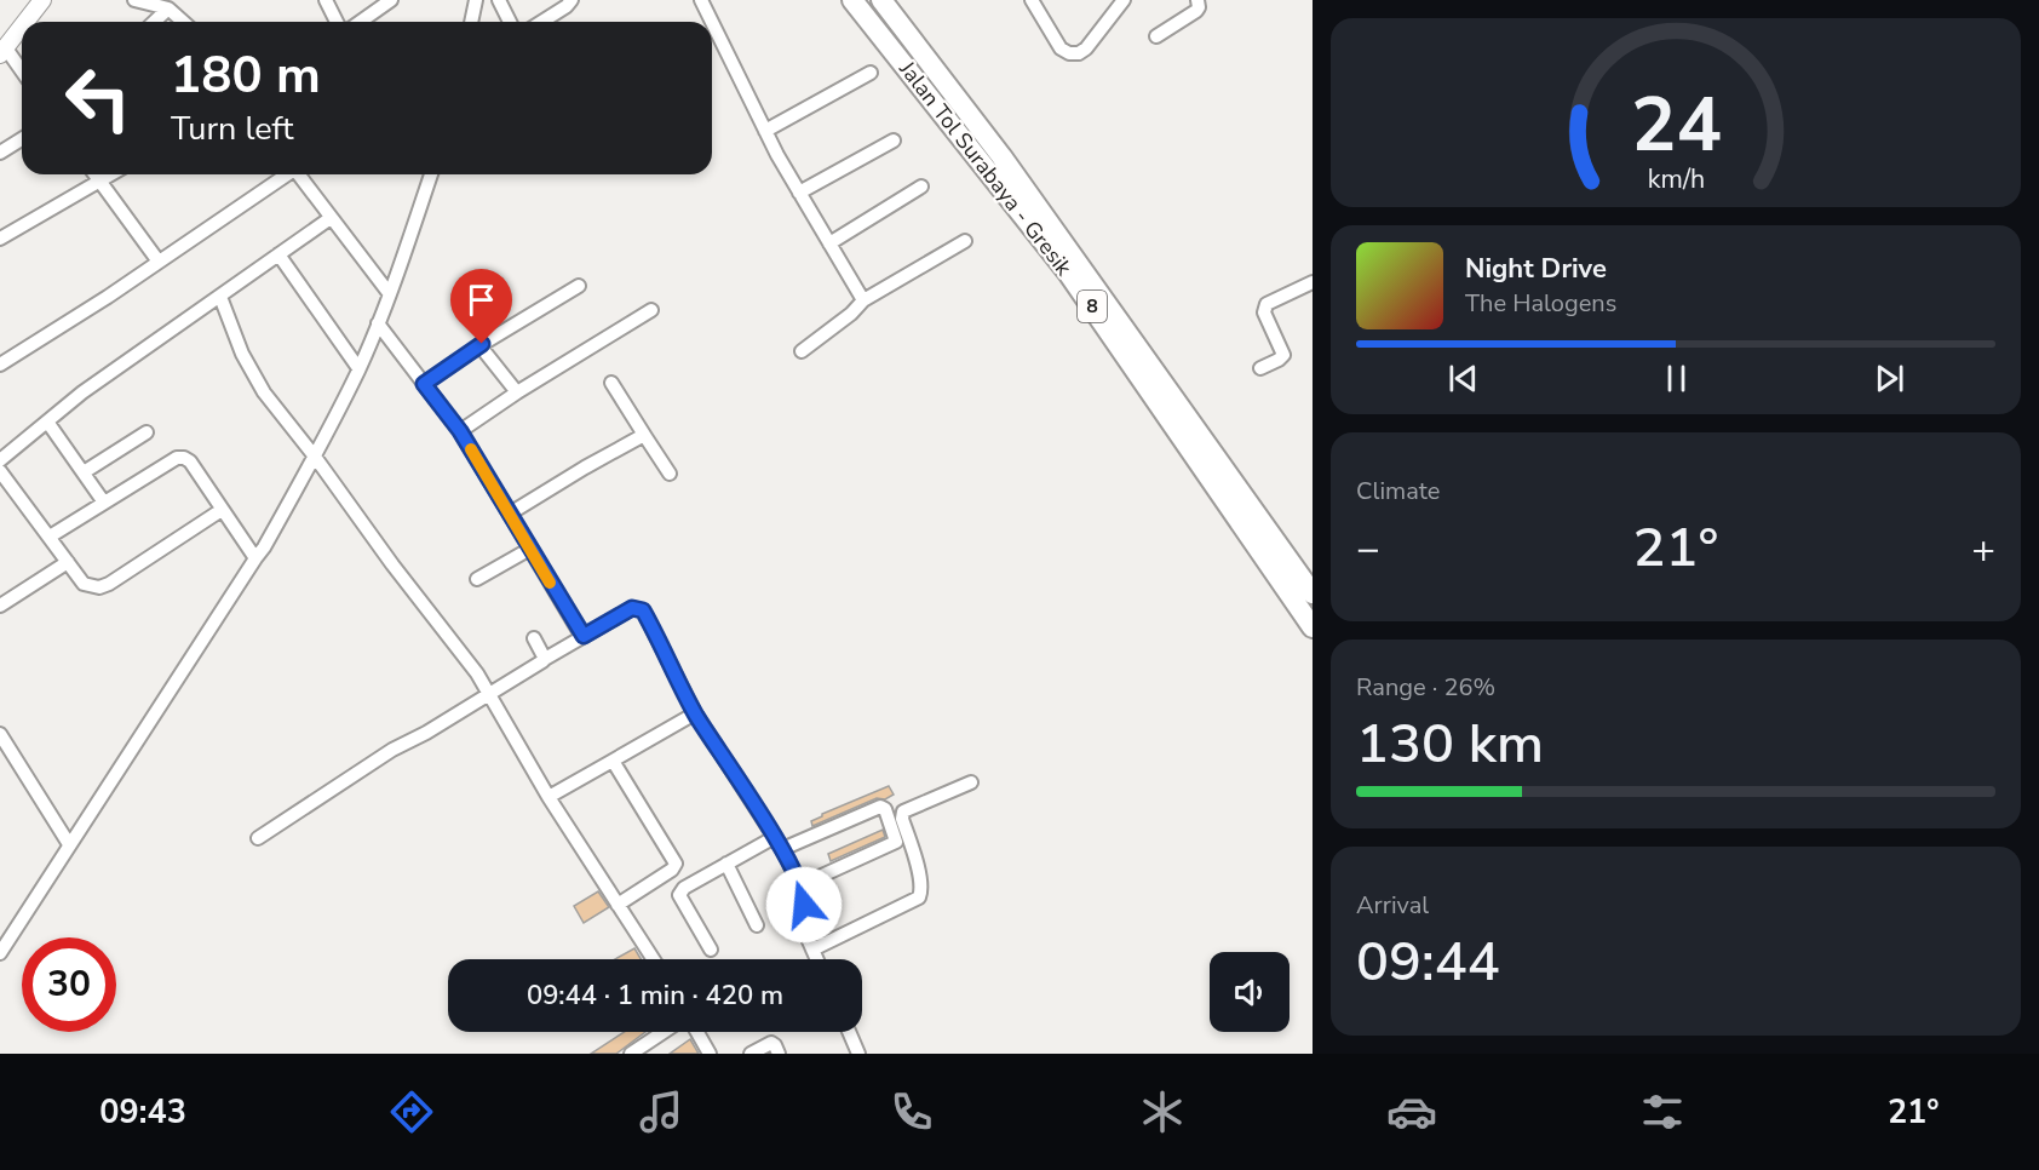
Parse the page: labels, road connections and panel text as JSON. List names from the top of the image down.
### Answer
{
  "streets": {
    "highway": ["Jalan Tol Surabaya - Gresik", "8"]
  },
  "page": {
    "turn": ["180 m", "Turn left"],
    "song": ["Night Drive", "The Halogens"],
    "tile": [
      "Climate",
      ["Range · 26%", "130 km"],
      ["Arrival", "09:44"]
    ],
    "heat": ["−", "21°", "+"],
    "limit": "30",
    "trip": "09:44 · 1 min · 420 m",
    "tabs": ["09:43", "21°"],
    "gauge": ["24", "km/h"]
  }
}
